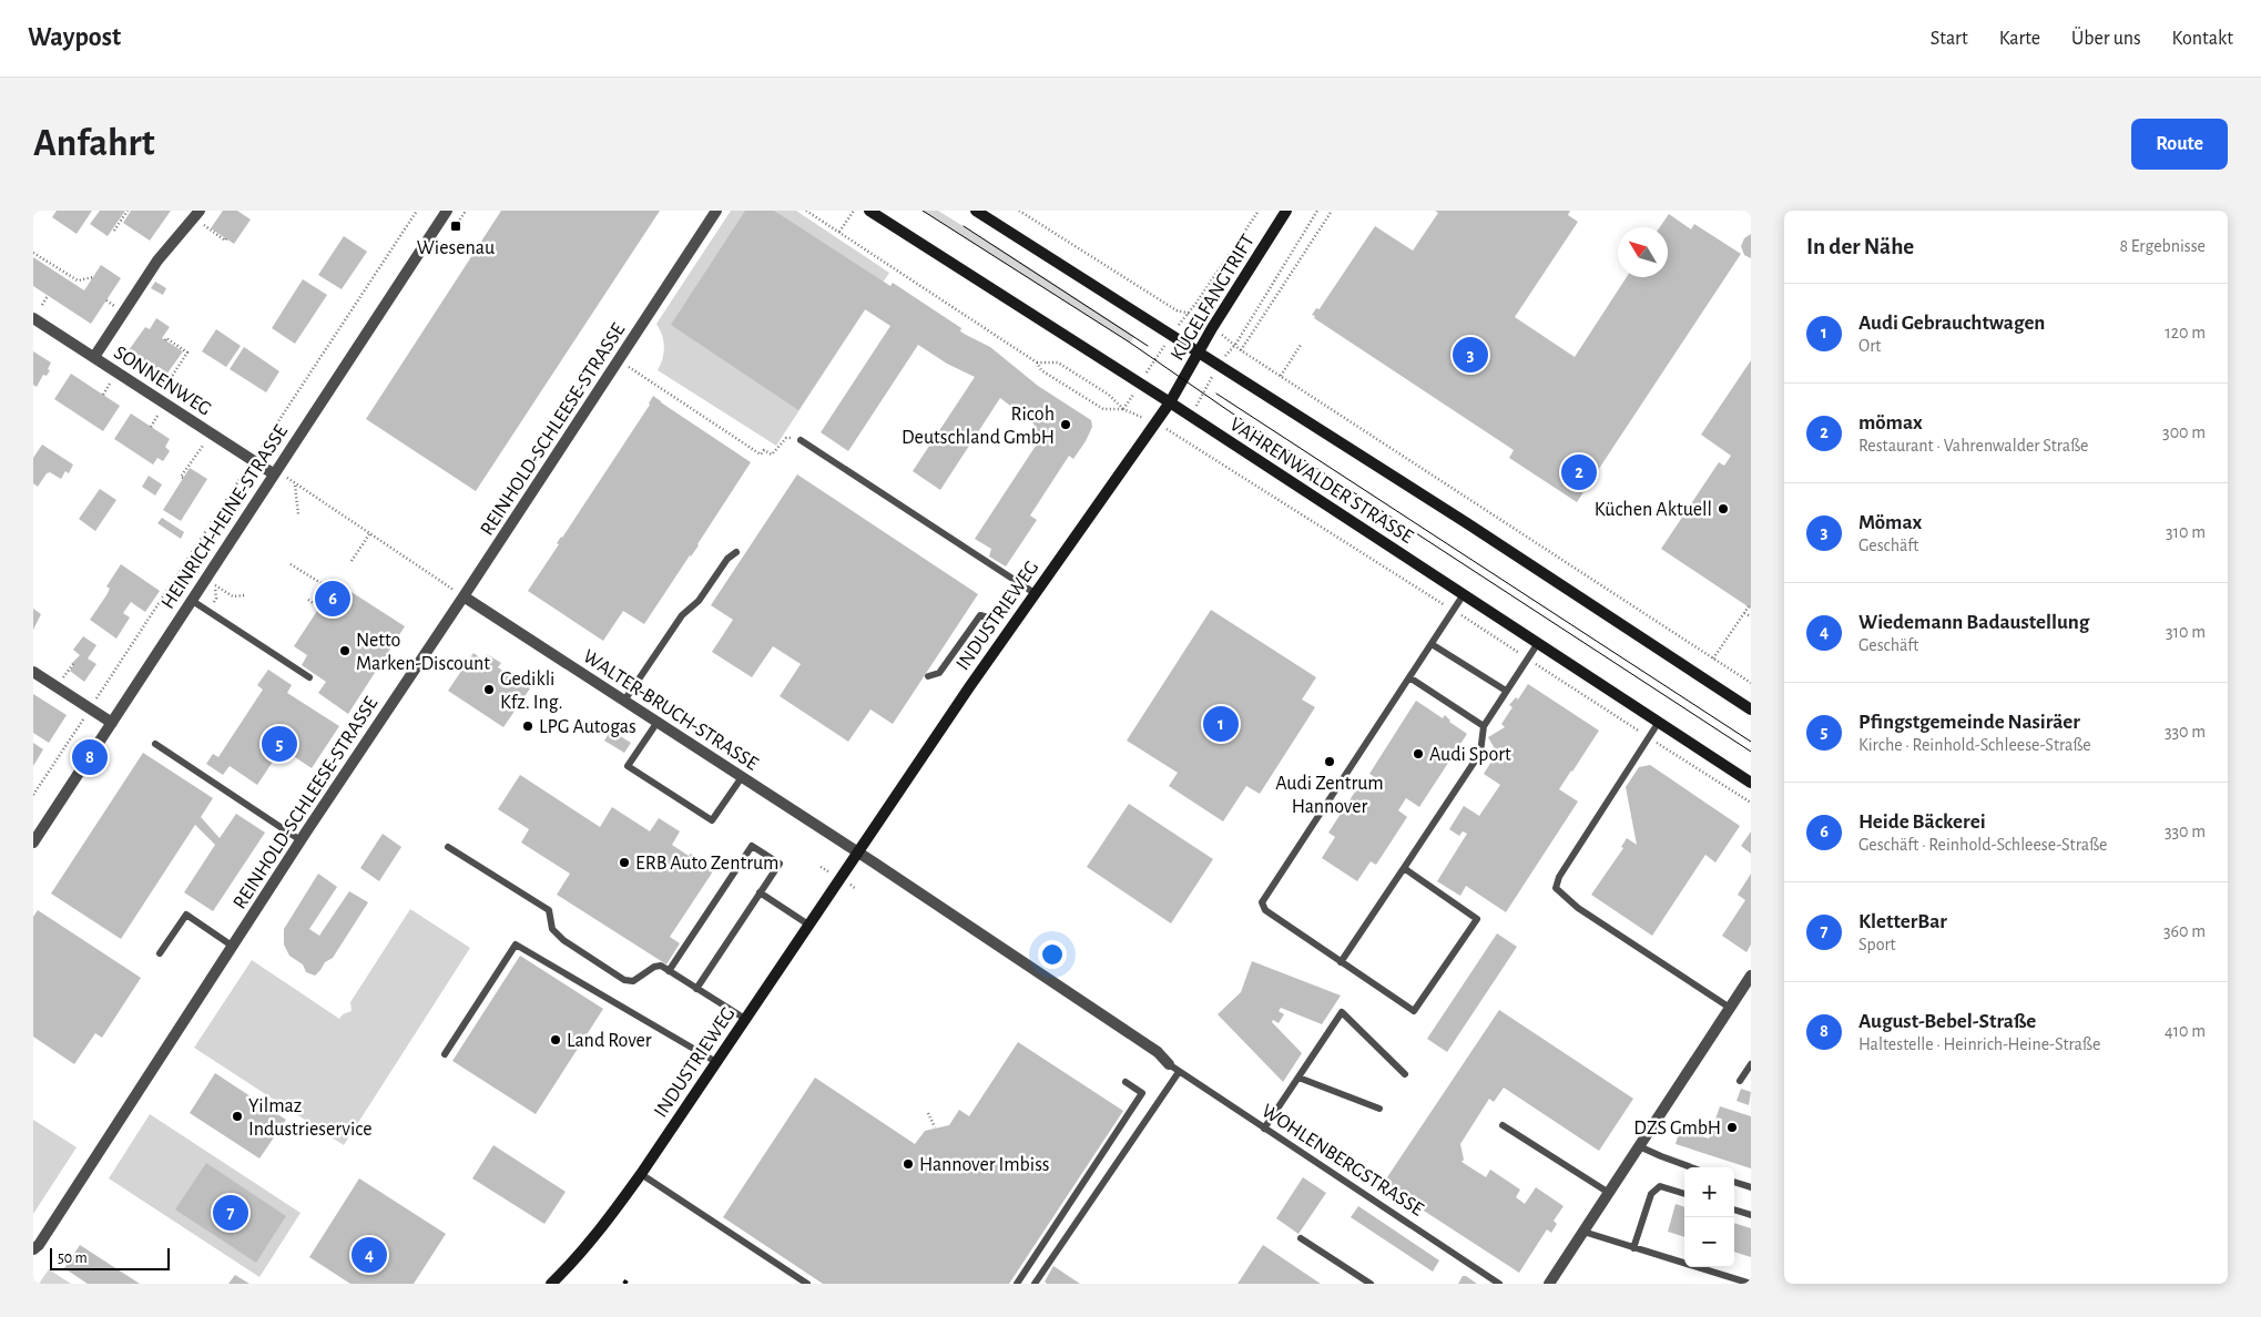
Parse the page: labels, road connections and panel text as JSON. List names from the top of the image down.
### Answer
{
  "streets": {
    "main road": ["KUGELFANGTRIFT", "VAHRENWALDER STRASSE", "INDUSTRIEWEG"],
    "street": [
      "SONNENWEG",
      "REINHOLD-SCHLEESE-STRASSE",
      "HEINRICH-HEINE-STRASSE",
      "WALTER-BRUCH-STRASSE"
    ],
    "lane": ["WOHLENBERGSTRASSE"]
  },
  "crossings": [
    ["KUGELFANGTRIFT", "VAHRENWALDER STRASSE"],
    ["KUGELFANGTRIFT", "INDUSTRIEWEG"],
    ["SONNENWEG", "HEINRICH-HEINE-STRASSE"],
    ["REINHOLD-SCHLEESE-STRASSE", "WALTER-BRUCH-STRASSE"],
    ["VAHRENWALDER STRASSE", "INDUSTRIEWEG"],
    ["INDUSTRIEWEG", "WALTER-BRUCH-STRASSE"]
  ],
  "places": {
    "transit": ["Wiesenau"],
    "other": [
      "Ricoh Deutschland GmbH",
      "Küchen Aktuell",
      "Netto Marken-Discount",
      "Gedikli Kfz. Ing.",
      "LPG Autogas",
      "Audi Sport",
      "Audi Zentrum Hannover",
      "ERB Auto Zentrum",
      "Land Rover",
      "Yilmaz Industrieservice",
      "DZS GmbH",
      "Hannover Imbiss"
    ]
  },
  "scale_bar": "50 m",
  "north": "top left",
  "page": {
    "header": "Waypost",
    "nav": [
      "Start",
      "Karte",
      "Über uns",
      "Kontakt"
    ],
    "buttons": "Route",
    "title": "Anfahrt",
    "heading": ["In der Nähe", "8 Ergebnisse"],
    "list": [
      {
        "mark": "1",
        "name": "Audi Gebrauchtwagen",
        "note": "Ort",
        "value": "120 m"
      },
      {
        "mark": "2",
        "name": "mömax",
        "note": "Restaurant · Vahrenwalder Straße",
        "value": "300 m"
      },
      {
        "mark": "3",
        "name": "Mömax",
        "note": "Geschäft",
        "value": "310 m"
      },
      {
        "mark": "4",
        "name": "Wiedemann Badaustellung",
        "note": "Geschäft",
        "value": "310 m"
      },
      {
        "mark": "5",
        "name": "Pfingstgemeinde Nasiräer",
        "note": "Kirche · Reinhold-Schleese-Straße",
        "value": "330 m"
      },
      {
        "mark": "6",
        "name": "Heide Bäckerei",
        "note": "Geschäft · Reinhold-Schleese-Straße",
        "value": "330 m"
      },
      {
        "mark": "7",
        "name": "KletterBar",
        "note": "Sport",
        "value": "360 m"
      },
      {
        "mark": "8",
        "name": "August-Bebel-Straße",
        "note": "Haltestelle · Heinrich-Heine-Straße",
        "value": "410 m"
      }
    ],
    "pins": [
      "3",
      "2",
      "6",
      "1",
      "5",
      "8",
      "7",
      "4"
    ],
    "map_buttons": ["+", "−"],
    "scale": "50 m"
  }
}
